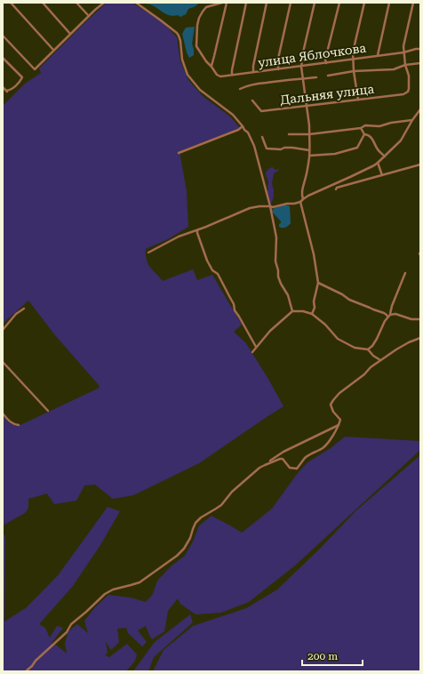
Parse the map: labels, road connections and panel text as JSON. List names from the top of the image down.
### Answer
{
  "streets": {
    "street": ["улица Яблочкова", "Дальняя улица"]
  },
  "crossings": [
    ["улица Яблочкова", "Дальняя улица"]
  ],
  "scale_bar": "200 m"
}
